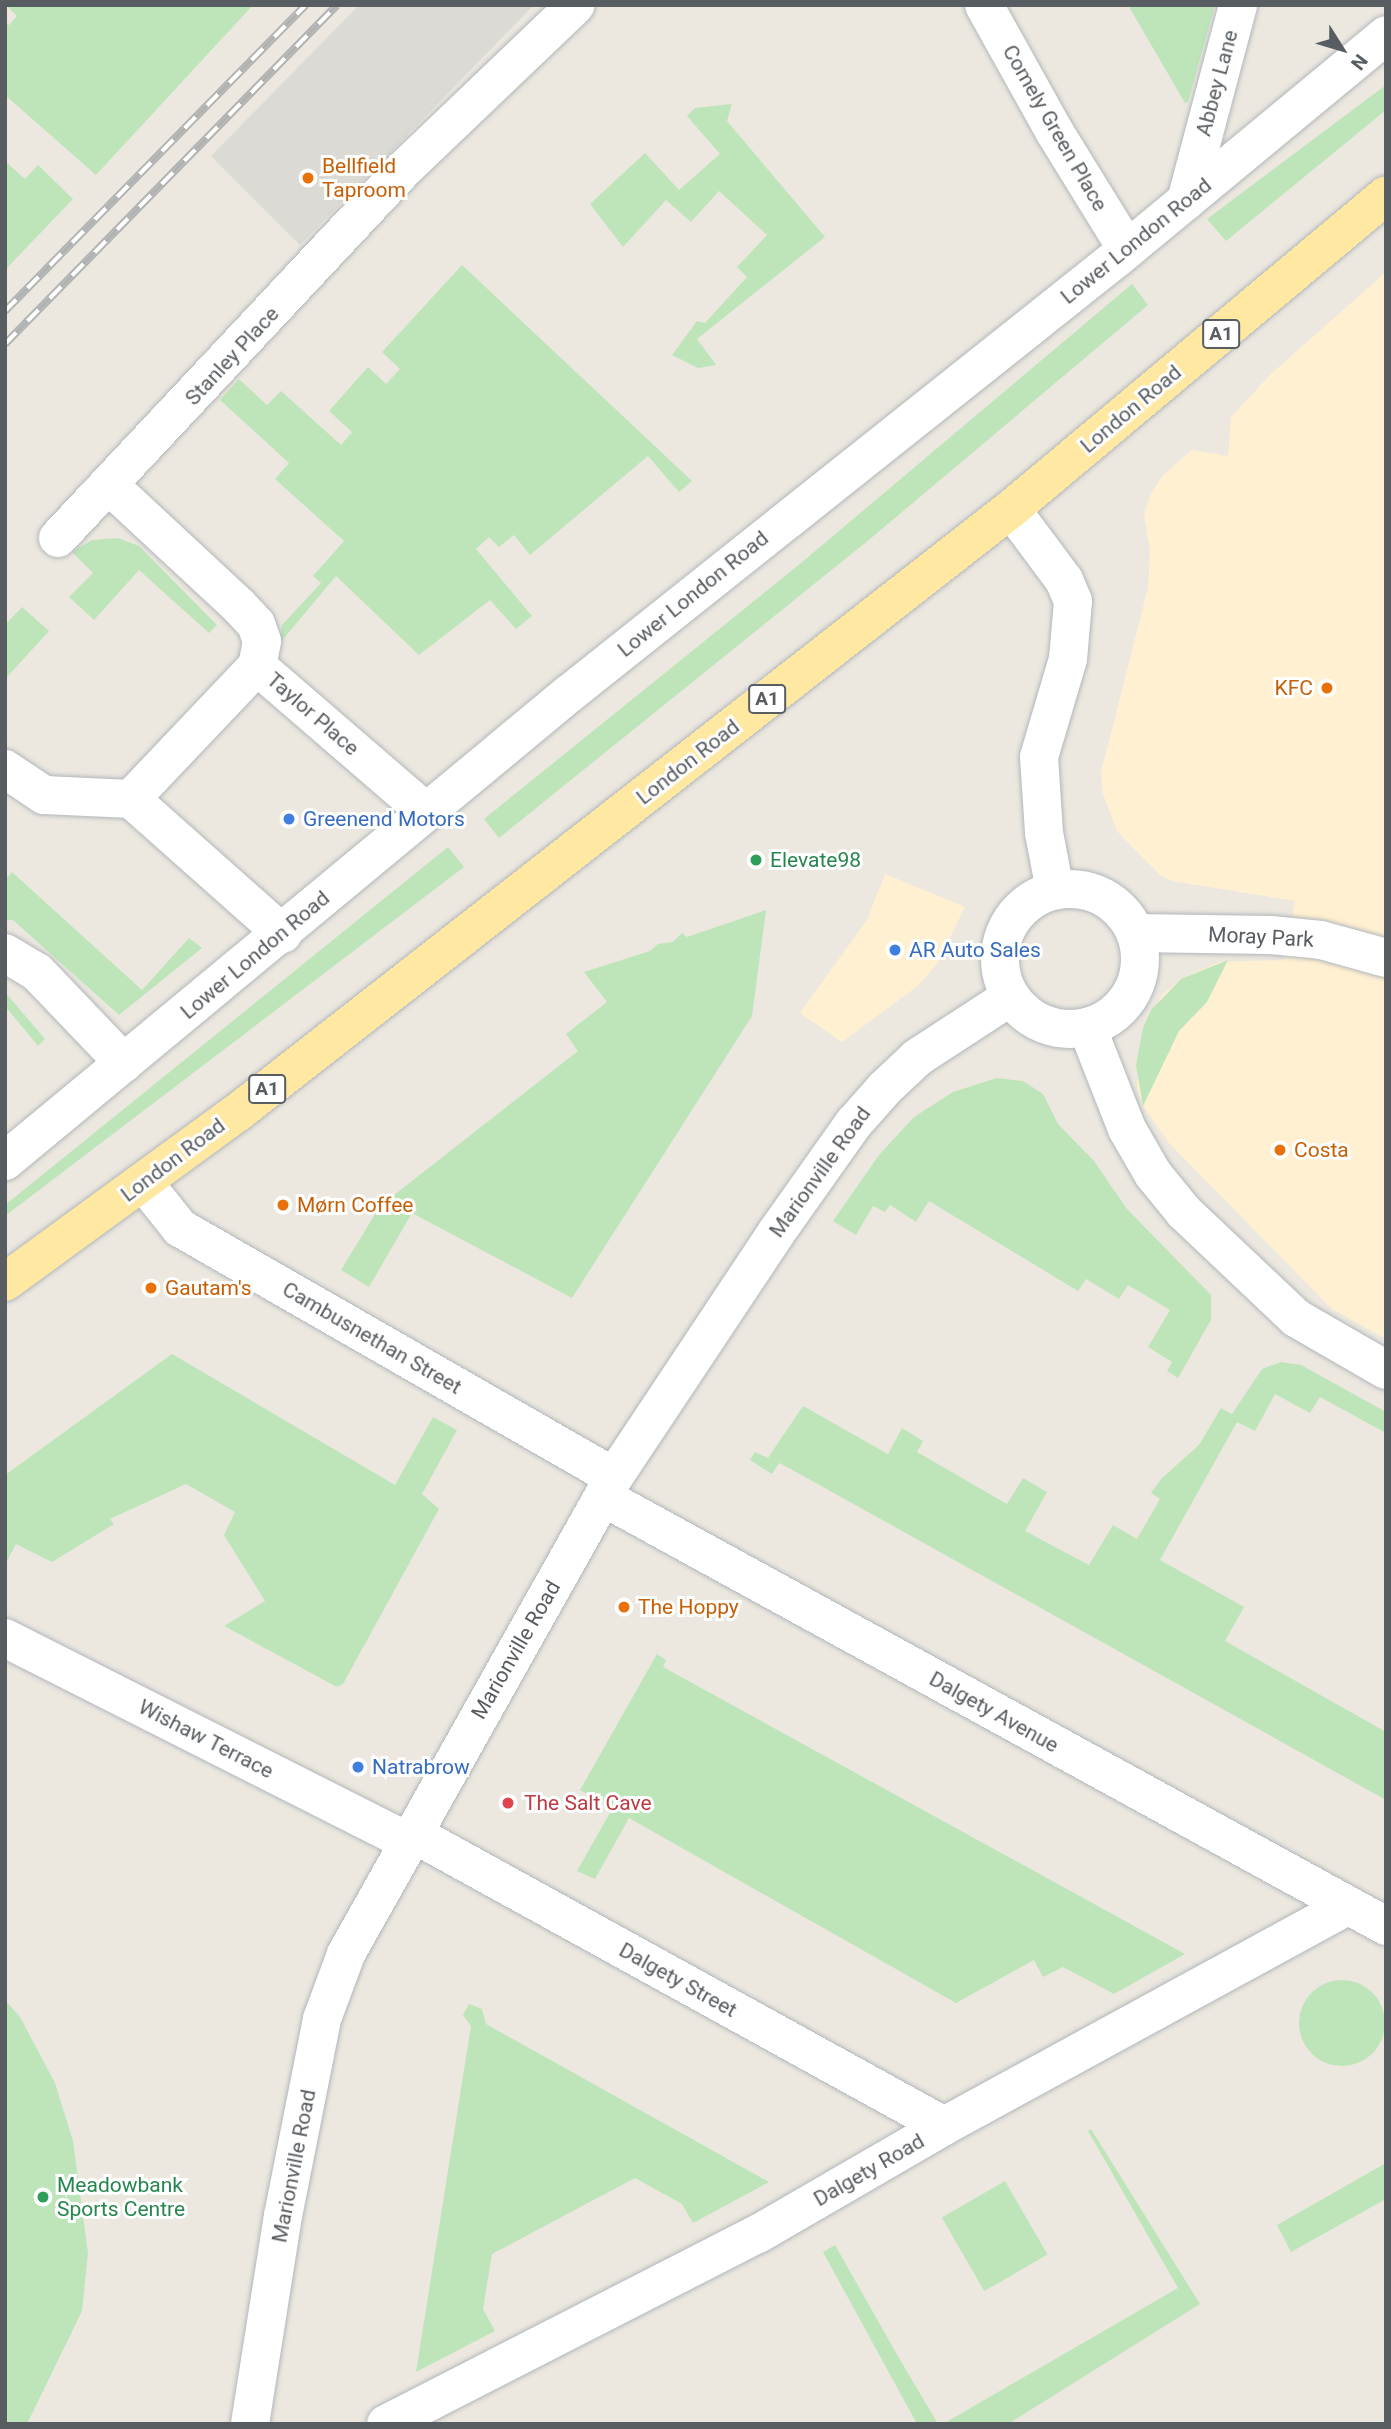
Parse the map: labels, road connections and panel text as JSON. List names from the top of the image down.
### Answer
{
  "streets": {
    "main road": ["A1", "London Road"],
    "street": [
      "Abbey Lane",
      "Comely Green Place",
      "Lower London Road",
      "Stanley Place",
      "Taylor Place",
      "Moray Park",
      "Marionville Road",
      "Cambusnethan Street",
      "Dalgety Avenue",
      "Wishaw Terrace",
      "Dalgety Street",
      "Dalgety Road"
    ]
  },
  "crossings": [
    ["Abbey Lane", "Lower London Road"],
    ["Comely Green Place", "Lower London Road"],
    ["Lower London Road", "Taylor Place"],
    ["Stanley Place", "Taylor Place"],
    ["London Road", "Cambusnethan Street"],
    ["Moray Park", "Marionville Road"],
    ["Marionville Road", "Cambusnethan Street"],
    ["Marionville Road", "Dalgety Avenue"],
    ["Marionville Road", "Wishaw Terrace"],
    ["Marionville Road", "Dalgety Street"],
    ["Cambusnethan Street", "Dalgety Avenue"],
    ["Dalgety Avenue", "Dalgety Road"],
    ["Wishaw Terrace", "Dalgety Street"],
    ["Dalgety Street", "Dalgety Road"]
  ],
  "places": [
    "Bellfield Taproom",
    "KFC",
    "Greenend Motors",
    "Elevate98",
    "AR Auto Sales",
    "Costa",
    "Mørn Coffee",
    "Gautam's",
    "The Hoppy",
    "Natrabrow",
    "The Salt Cave",
    "Meadowbank Sports Centre"
  ],
  "north": "bottom right"
}
